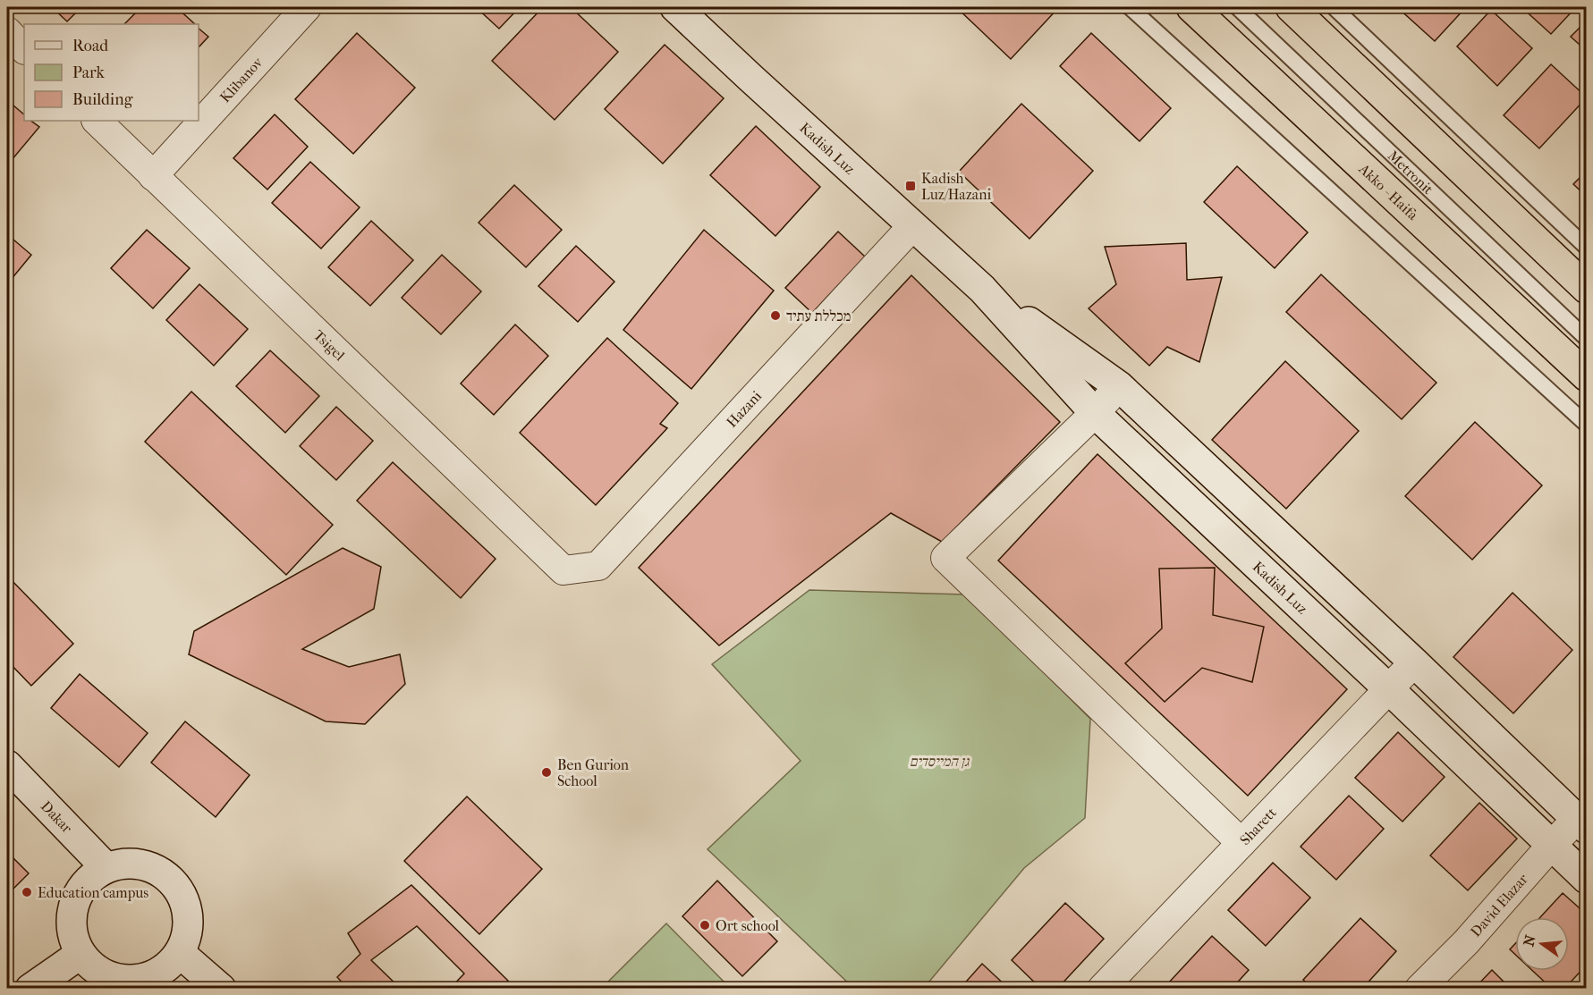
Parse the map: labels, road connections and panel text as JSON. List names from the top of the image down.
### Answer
{
  "streets": {
    "highway": ["Akko - Haifa"],
    "street": [
      "Klibanov",
      "Kadish Luz",
      "Tsigel",
      "Hazani",
      "Dakar",
      "Sharett",
      "David Elazar"
    ],
    "lane": ["Metronit"]
  },
  "crossings": [
    ["Klibanov", "Tsigel"],
    ["Kadish Luz", "Hazani"],
    ["Kadish Luz", "Sharett"],
    ["Kadish Luz", "David Elazar"],
    ["Tsigel", "Hazani"]
  ],
  "parks": ["גן המייסדים"],
  "places": {
    "transit": ["Kadish Luz/Hazani"],
    "other": [
      "מכללת עתיד",
      "Ben Gurion School",
      "Education campus",
      "Ort school"
    ]
  },
  "legend": ["Road", "Park", "Building"],
  "north": "left"
}
